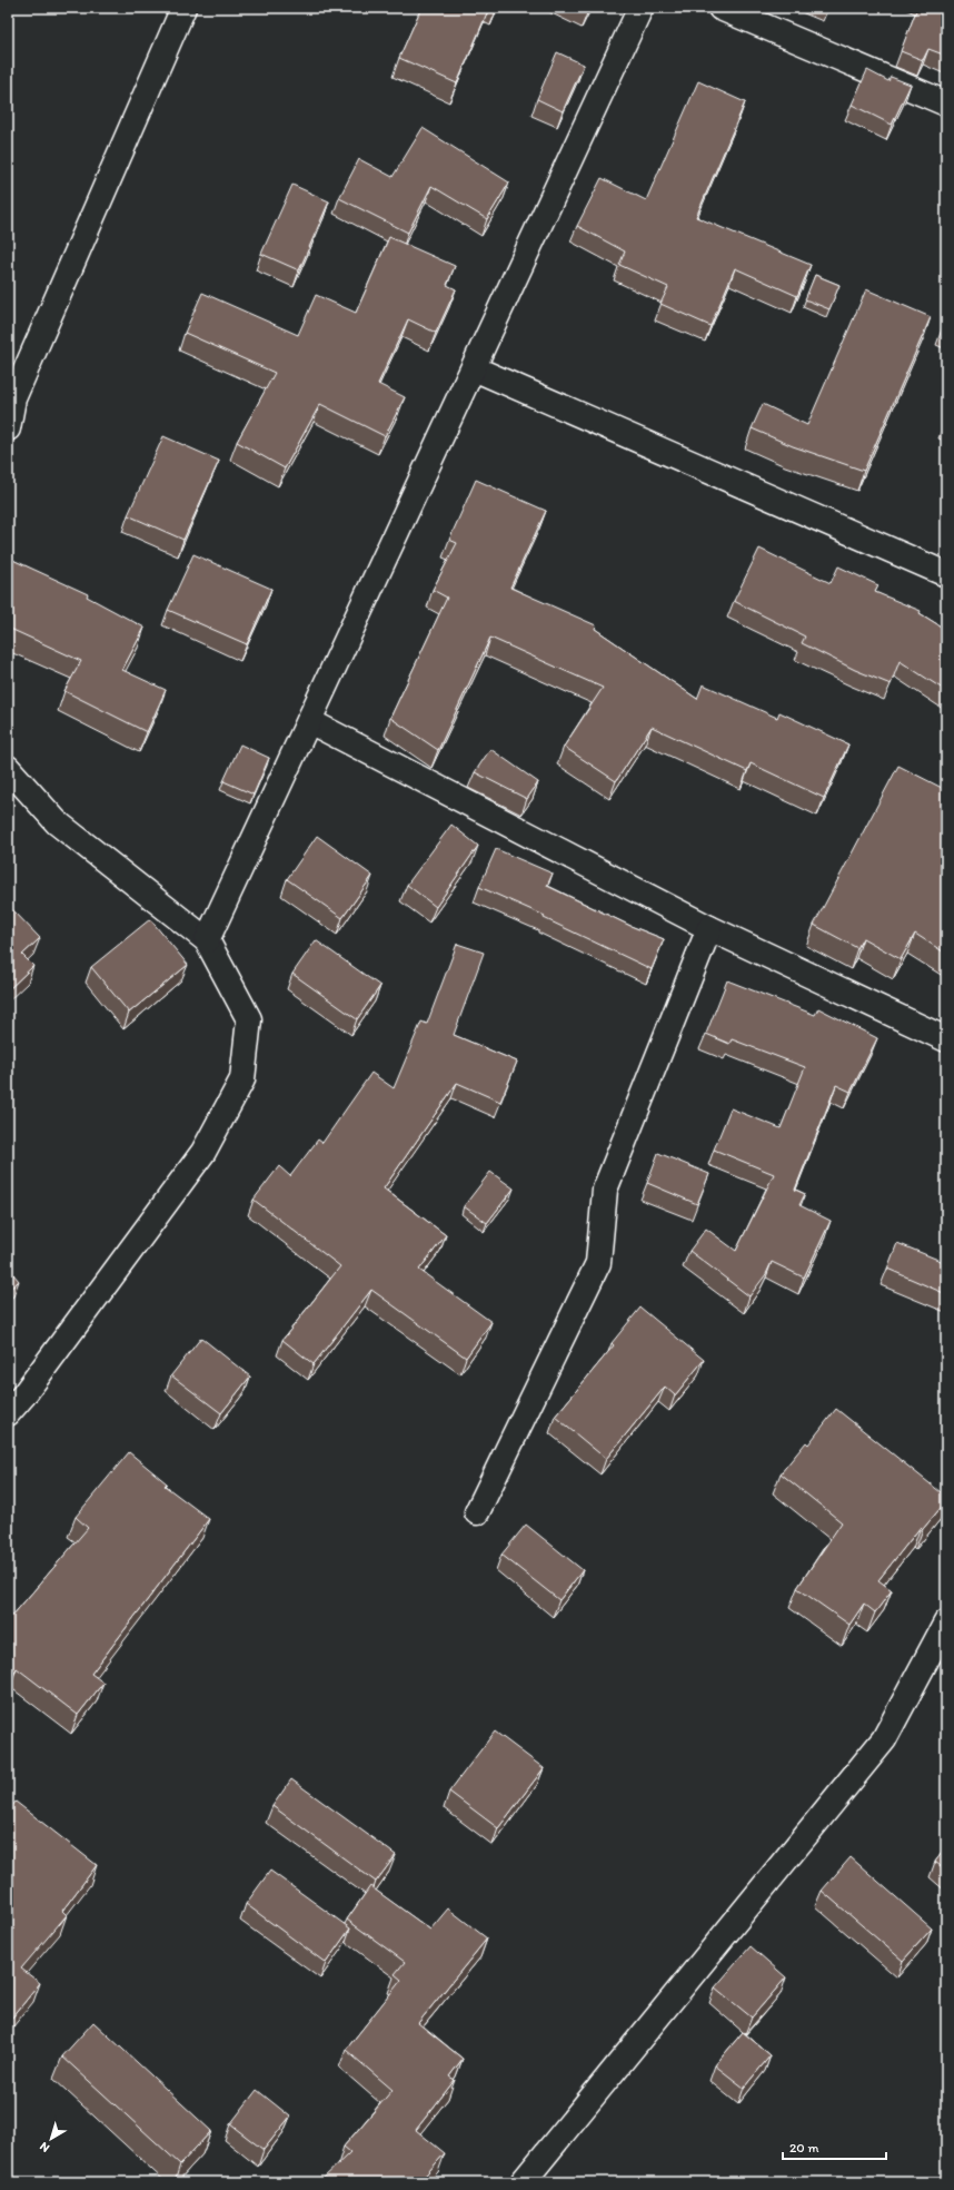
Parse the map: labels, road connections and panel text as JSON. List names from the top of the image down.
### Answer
{
  "scale_bar": "20 m",
  "north": "bottom left"
}
